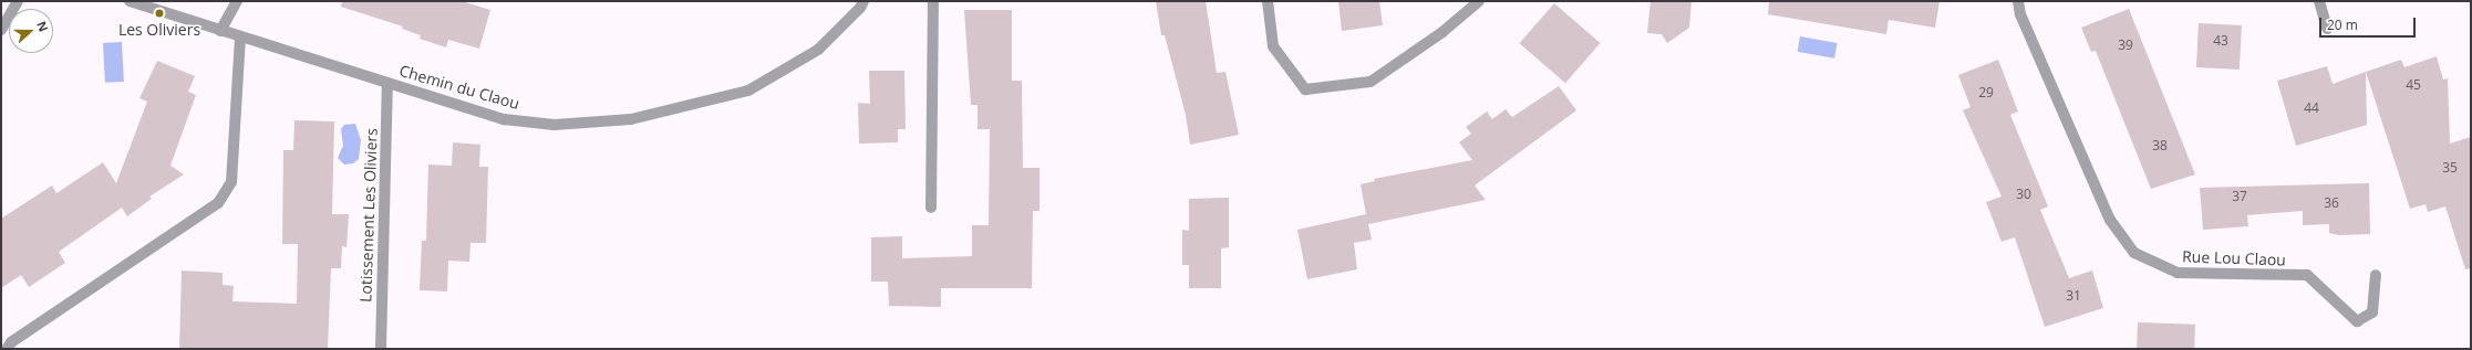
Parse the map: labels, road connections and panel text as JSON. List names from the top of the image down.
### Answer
{
  "streets": {
    "street": ["Chemin du Claou", "Lotissement Les Oliviers", "Rue Lou Claou"]
  },
  "crossings": [
    ["Chemin du Claou", "Lotissement Les Oliviers"]
  ],
  "places": ["Les Oliviers"],
  "house_numbers": [
    "43",
    "39",
    "45",
    "29",
    "44",
    "38",
    "35",
    "30",
    "37",
    "36",
    "31"
  ],
  "scale_bar": "20 m",
  "north": "right"
}
